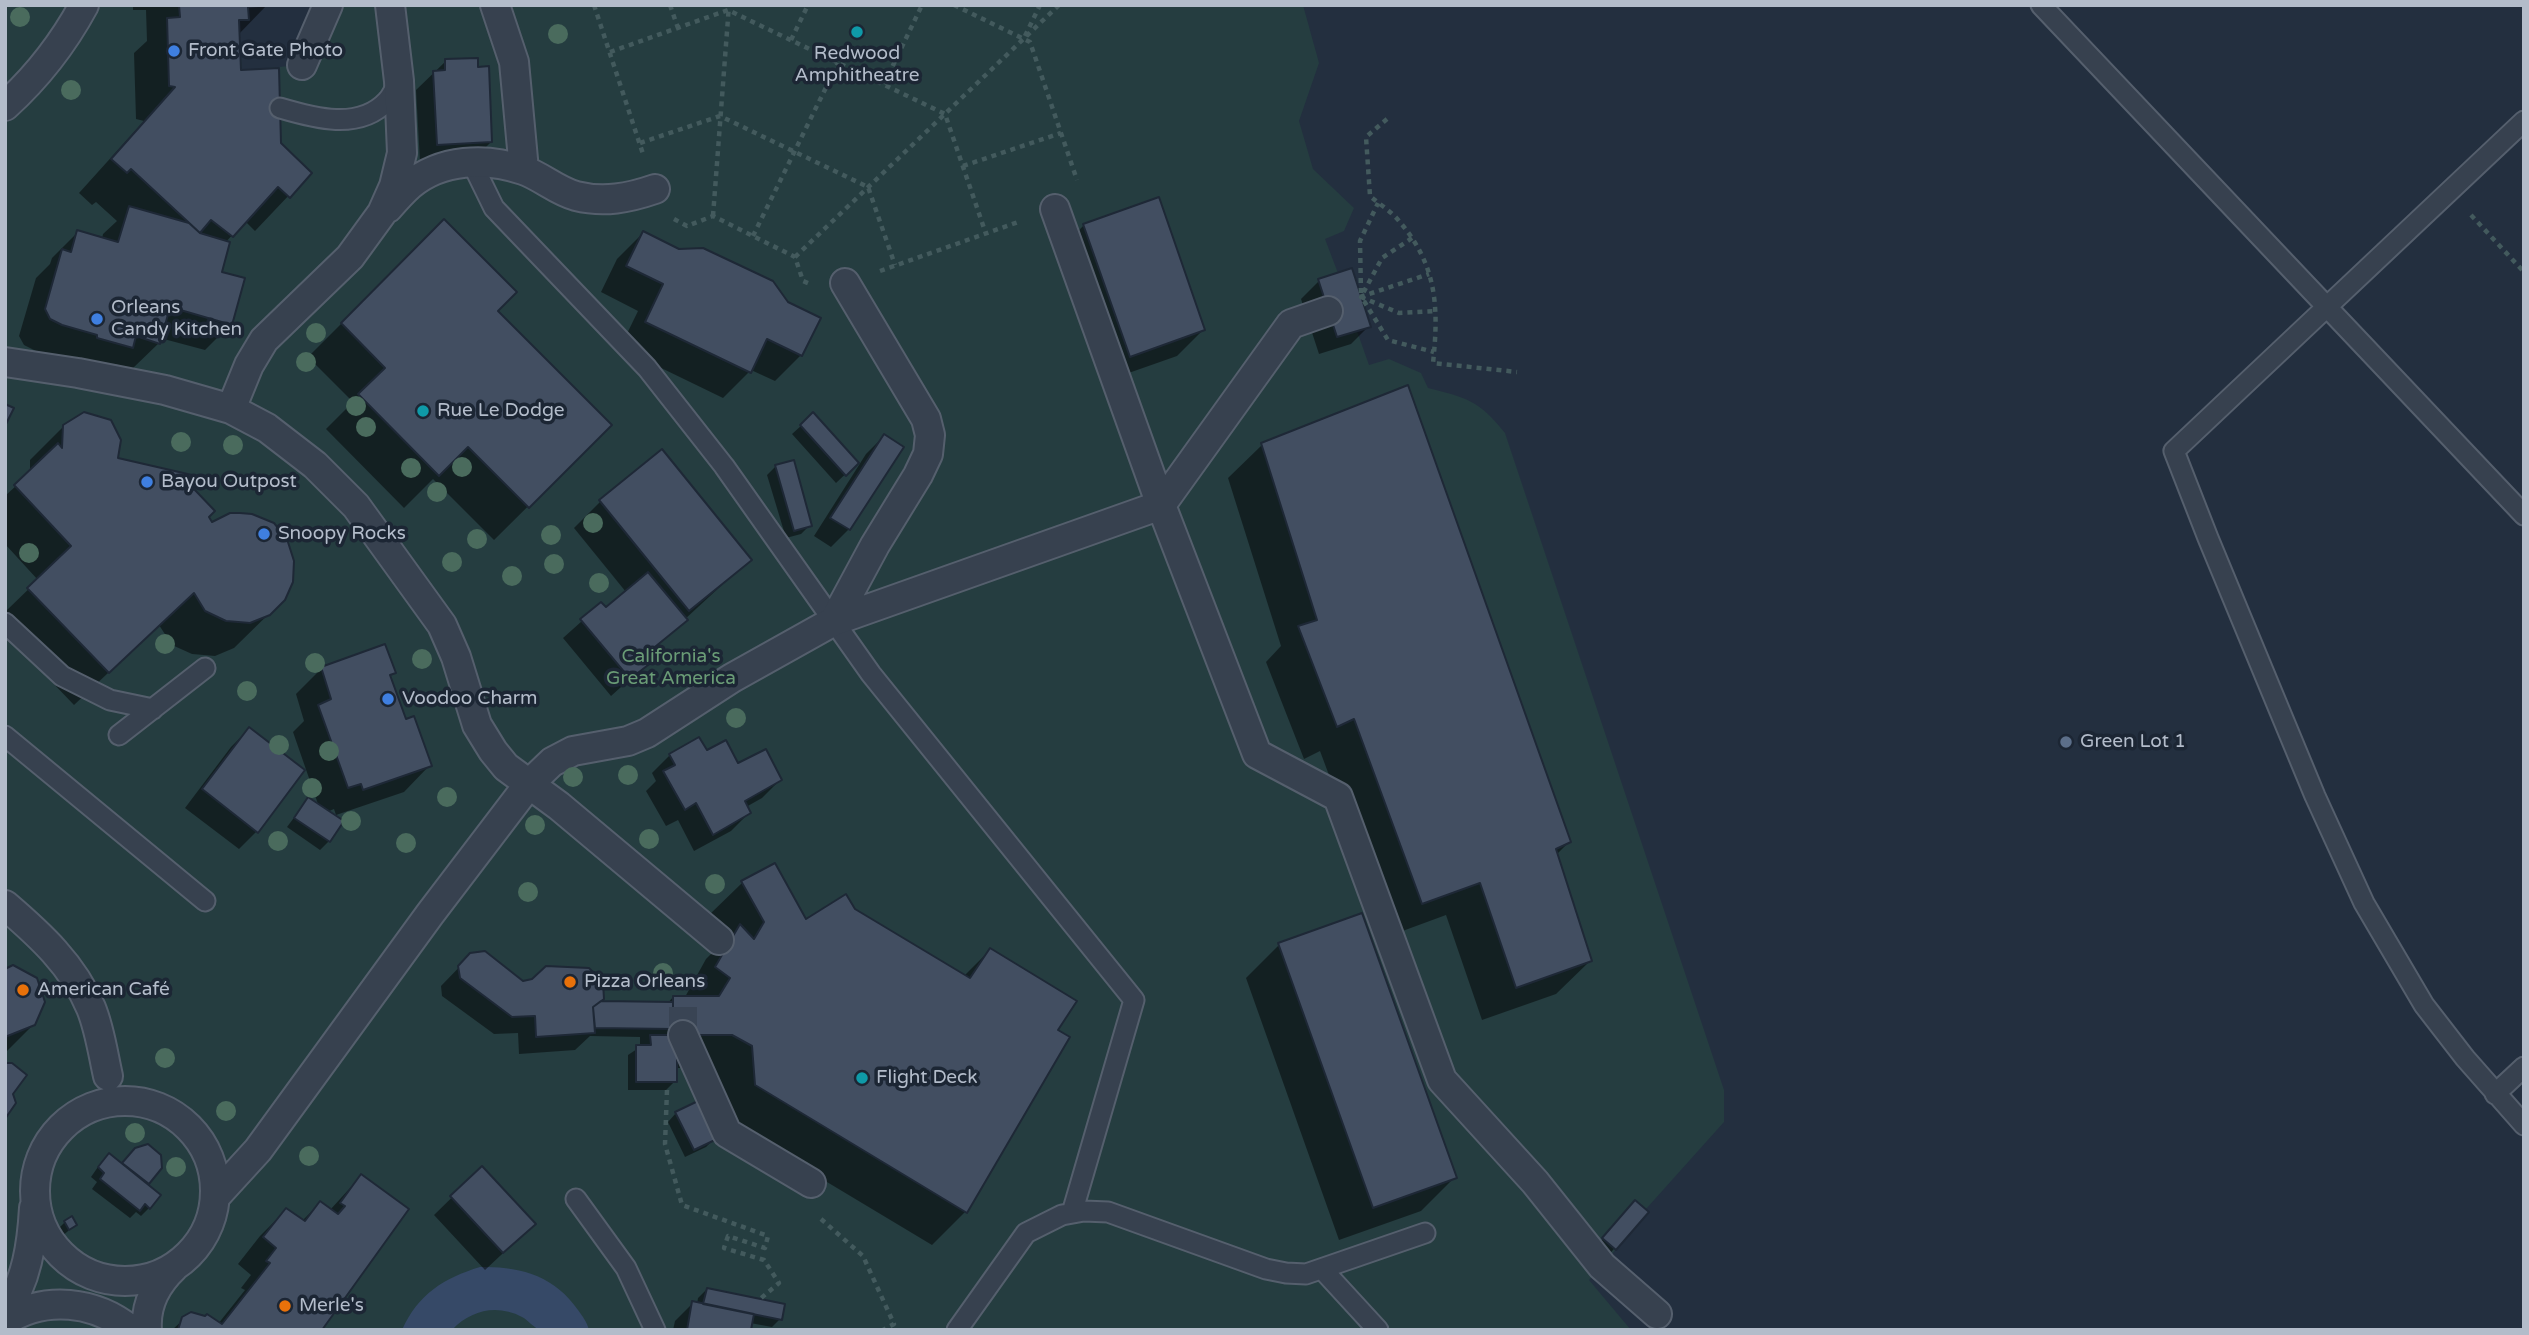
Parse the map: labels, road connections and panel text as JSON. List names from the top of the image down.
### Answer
{
  "parks": ["California's Great America"],
  "places": [
    "Redwood Amphitheatre",
    "Front Gate Photo",
    "Orleans Candy Kitchen",
    "Rue Le Dodge",
    "Bayou Outpost",
    "Snoopy Rocks",
    "Voodoo Charm",
    "Green Lot 1",
    "Pizza Orleans",
    "American Café",
    "Flight Deck",
    "Merle's"
  ]
}
